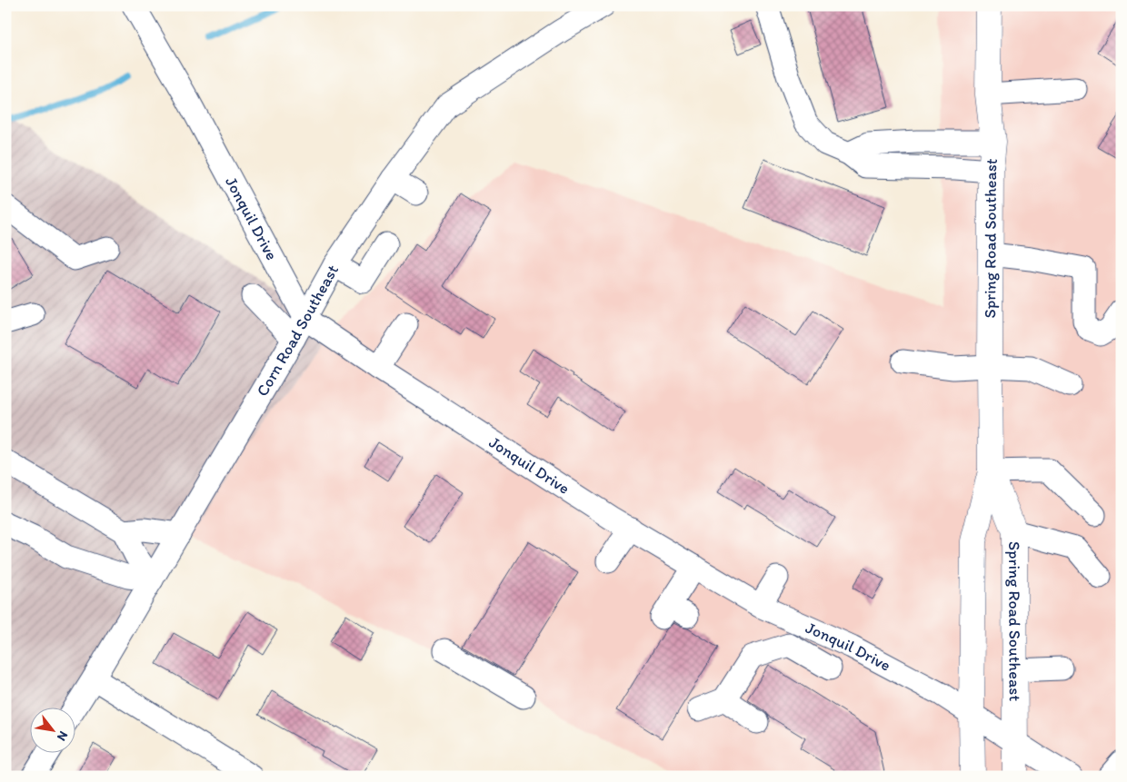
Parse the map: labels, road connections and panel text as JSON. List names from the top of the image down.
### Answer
{
  "streets": {
    "main road": ["Spring Road Southeast"],
    "street": ["Jonquil Drive", "Corn Road Southeast"]
  },
  "crossings": [
    ["Jonquil Drive", "Spring Road Southeast"],
    ["Jonquil Drive", "Corn Road Southeast"]
  ],
  "north": "bottom right"
}
